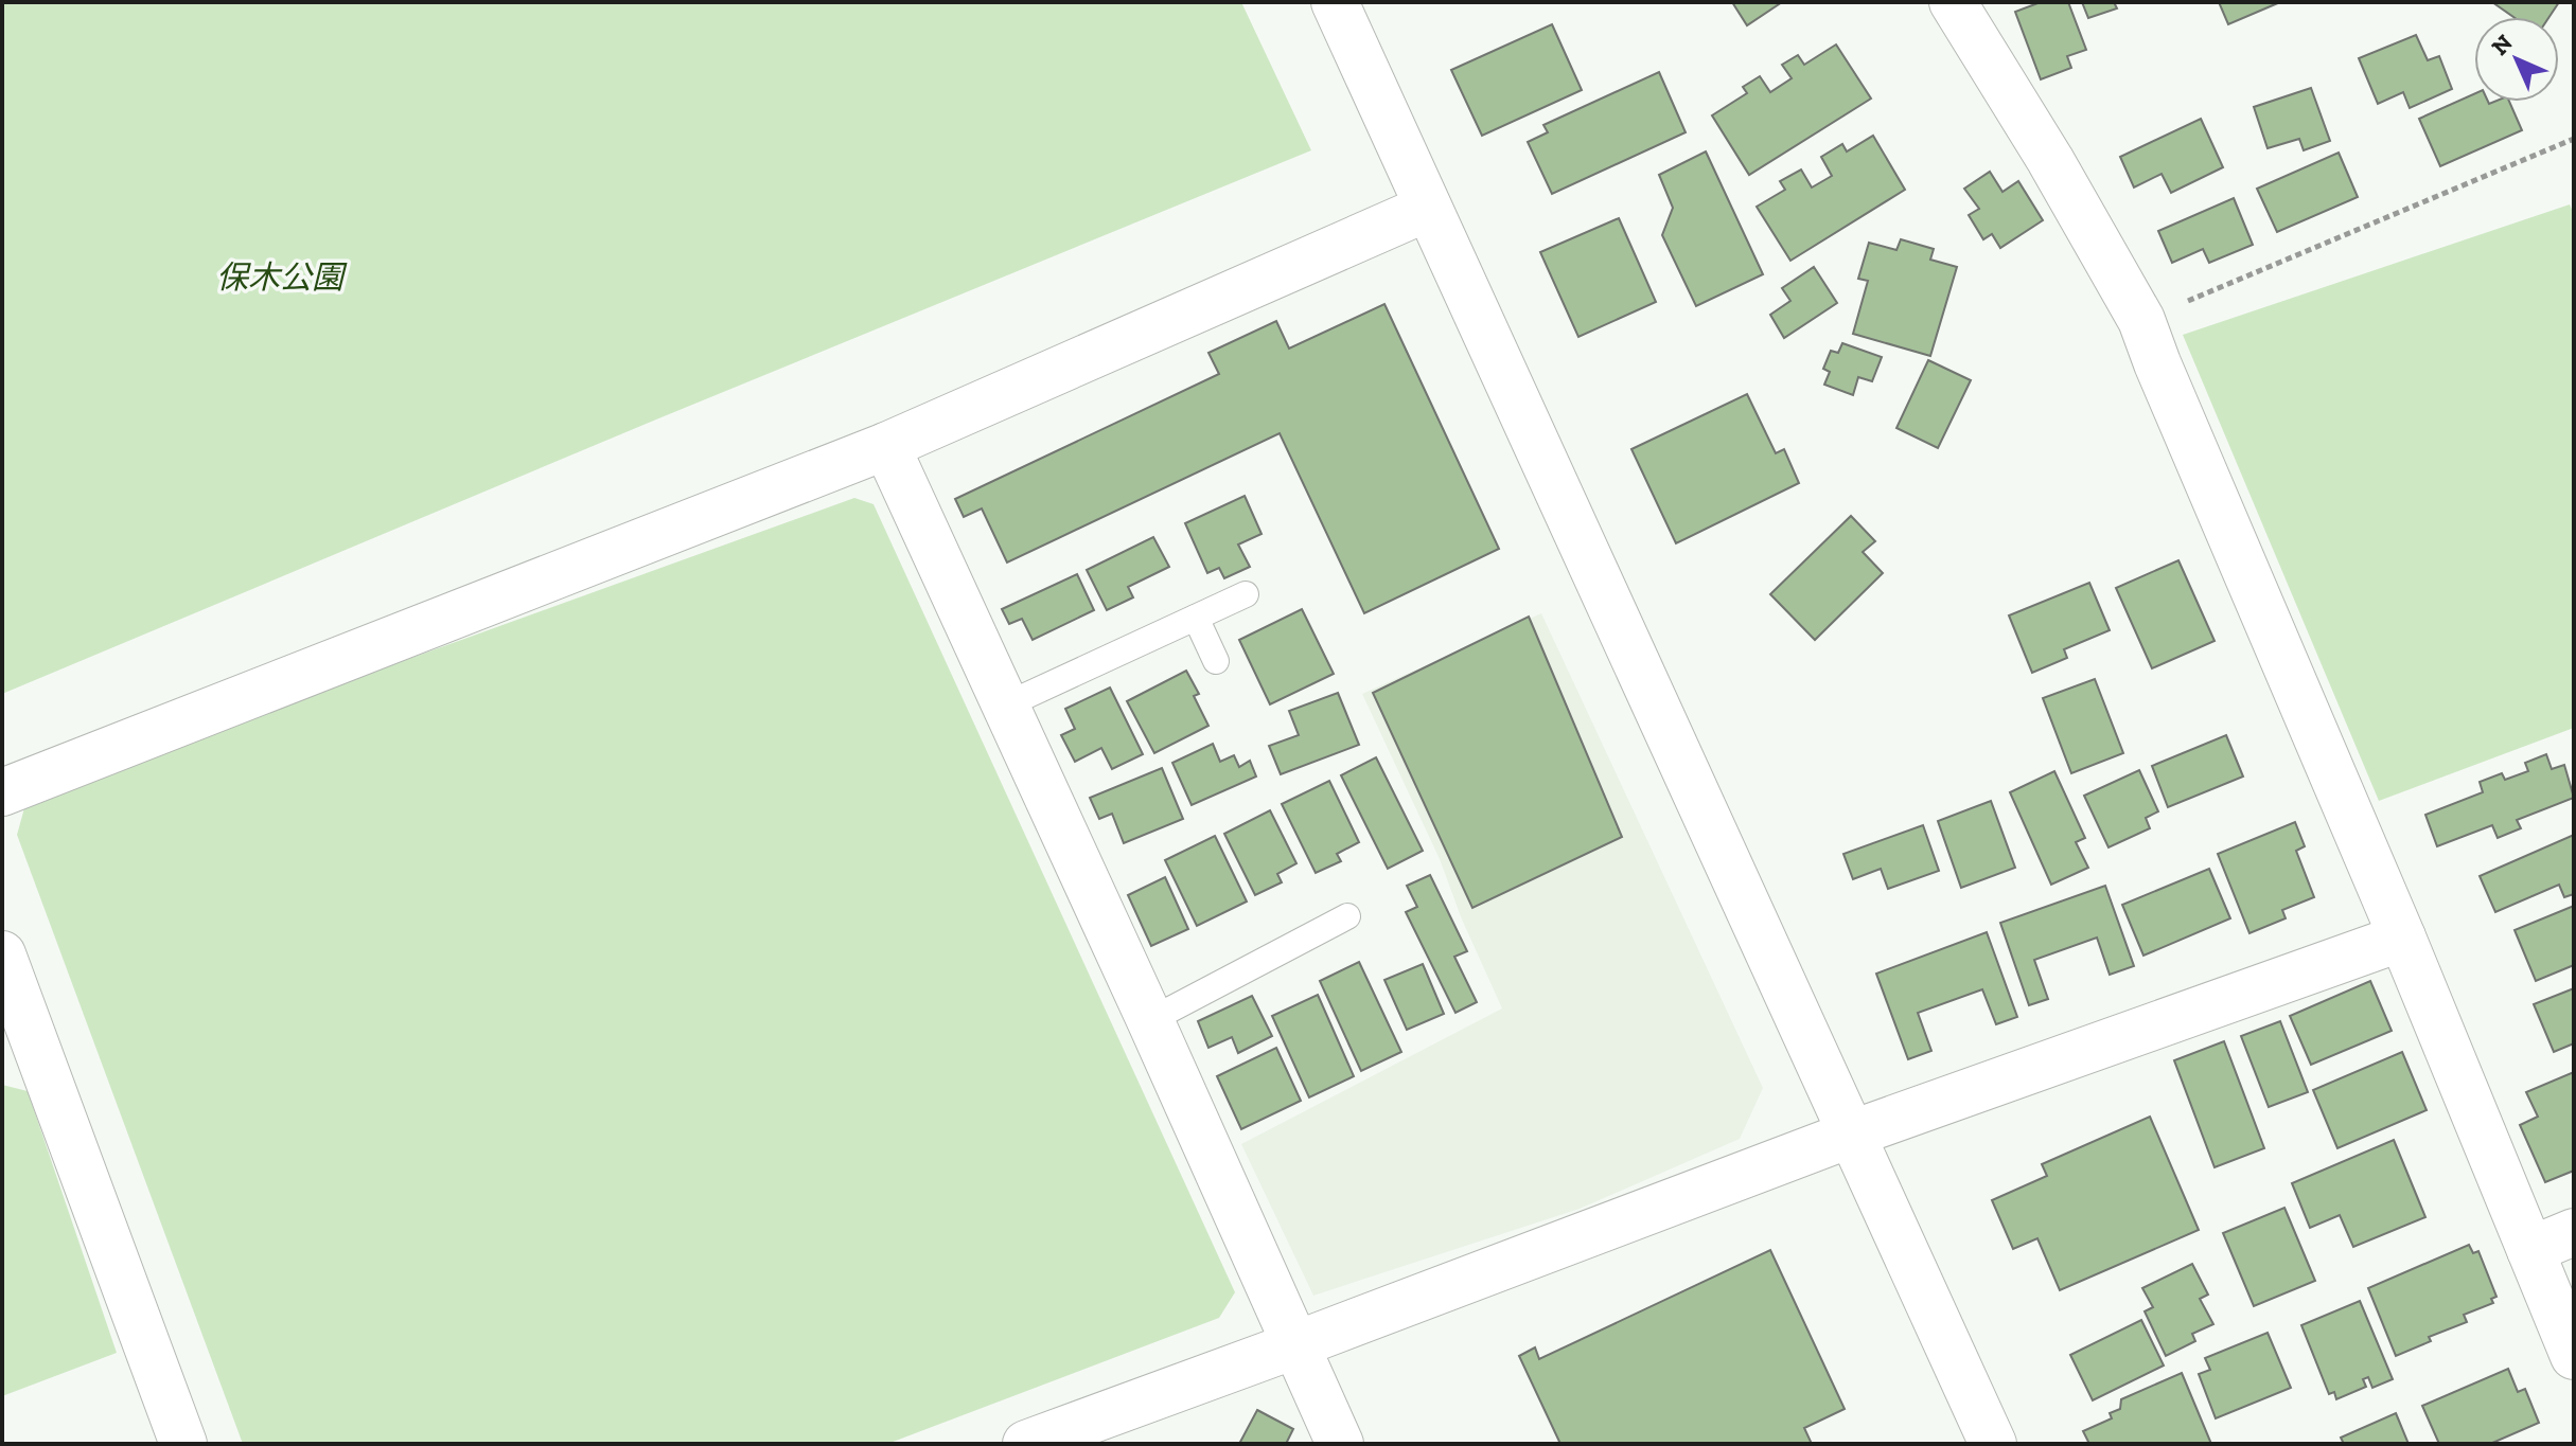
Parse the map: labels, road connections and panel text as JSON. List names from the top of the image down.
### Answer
{
  "parks": ["保木公園"],
  "north": "top left"
}
